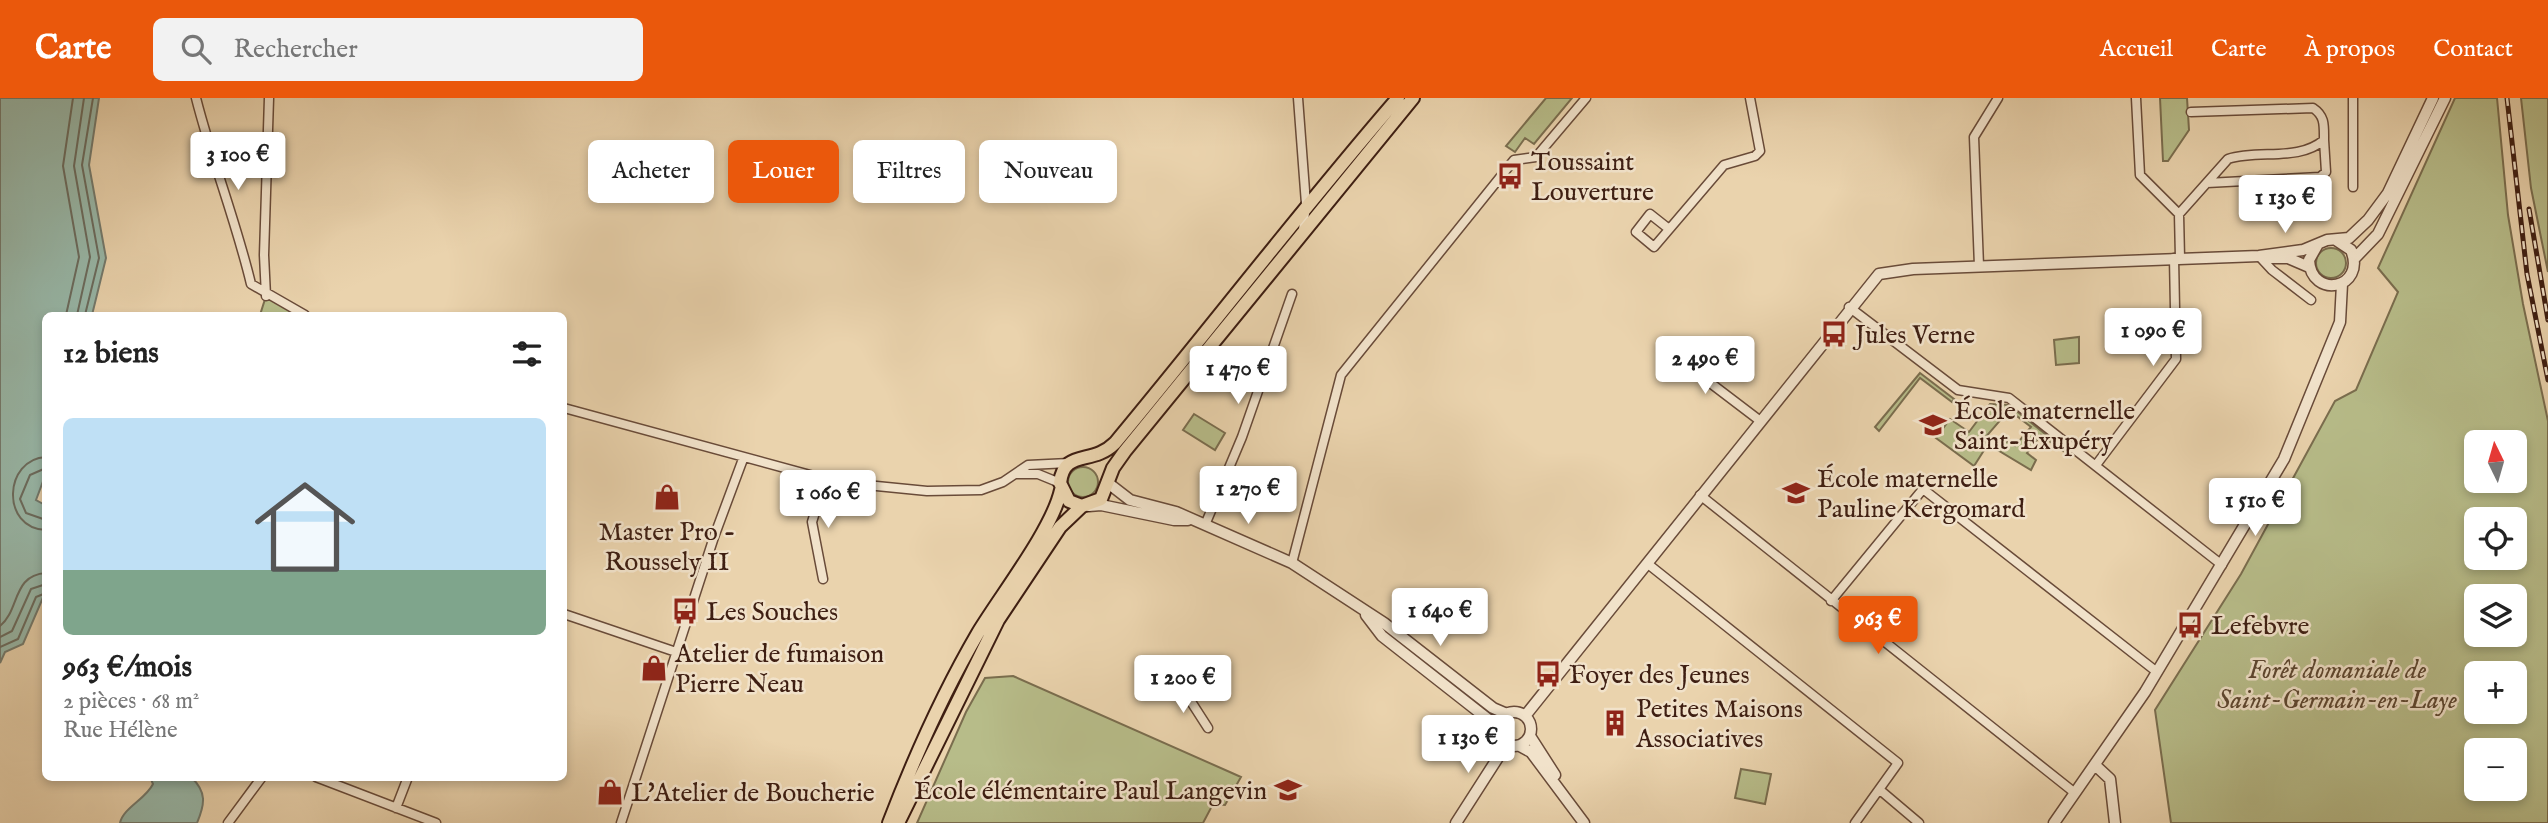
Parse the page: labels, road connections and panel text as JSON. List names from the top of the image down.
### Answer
{
  "parks": ["Forêt domaniale de Saint-Germain-en-Laye"],
  "places": {
    "bus stop": [
      "Toussaint Louverture",
      "Jules Verne",
      "Les Souches",
      "Lefebvre",
      "Foyer des Jeunes"
    ],
    "school or university": ["École maternelle Saint-Exupéry", "École maternelle Pauline Kergomard", "École élémentaire Paul Langevin"],
    "shop": ["Master Pro - Roussely II", "Atelier de fumaison Pierre Neau", "L'Atelier de Boucherie"],
    "building": ["Petites Maisons Associatives"]
  },
  "north": "top",
  "page": {
    "header": "Carte",
    "search": "Rechercher",
    "nav": [
      "Accueil",
      "Carte",
      "À propos",
      "Contact"
    ],
    "price": [
      "3 100 €",
      "1 130 €",
      "1 090 €",
      "2 490 €",
      "1 470 €",
      "1 270 €",
      "1 060 €",
      "1 510 €",
      "1 640 €",
      "963 €",
      "1 200 €",
      "1 130 €"
    ],
    "chip": [
      "Acheter",
      "Louer",
      "Filtres",
      "Nouveau"
    ],
    "heading": "12 biens",
    "list": [
      {
        "name": "963 €/mois",
        "note": "2 pièces · 68 m² · Rue Hélène"
      }
    ],
    "map_buttons": ["+", "−"]
  }
}
